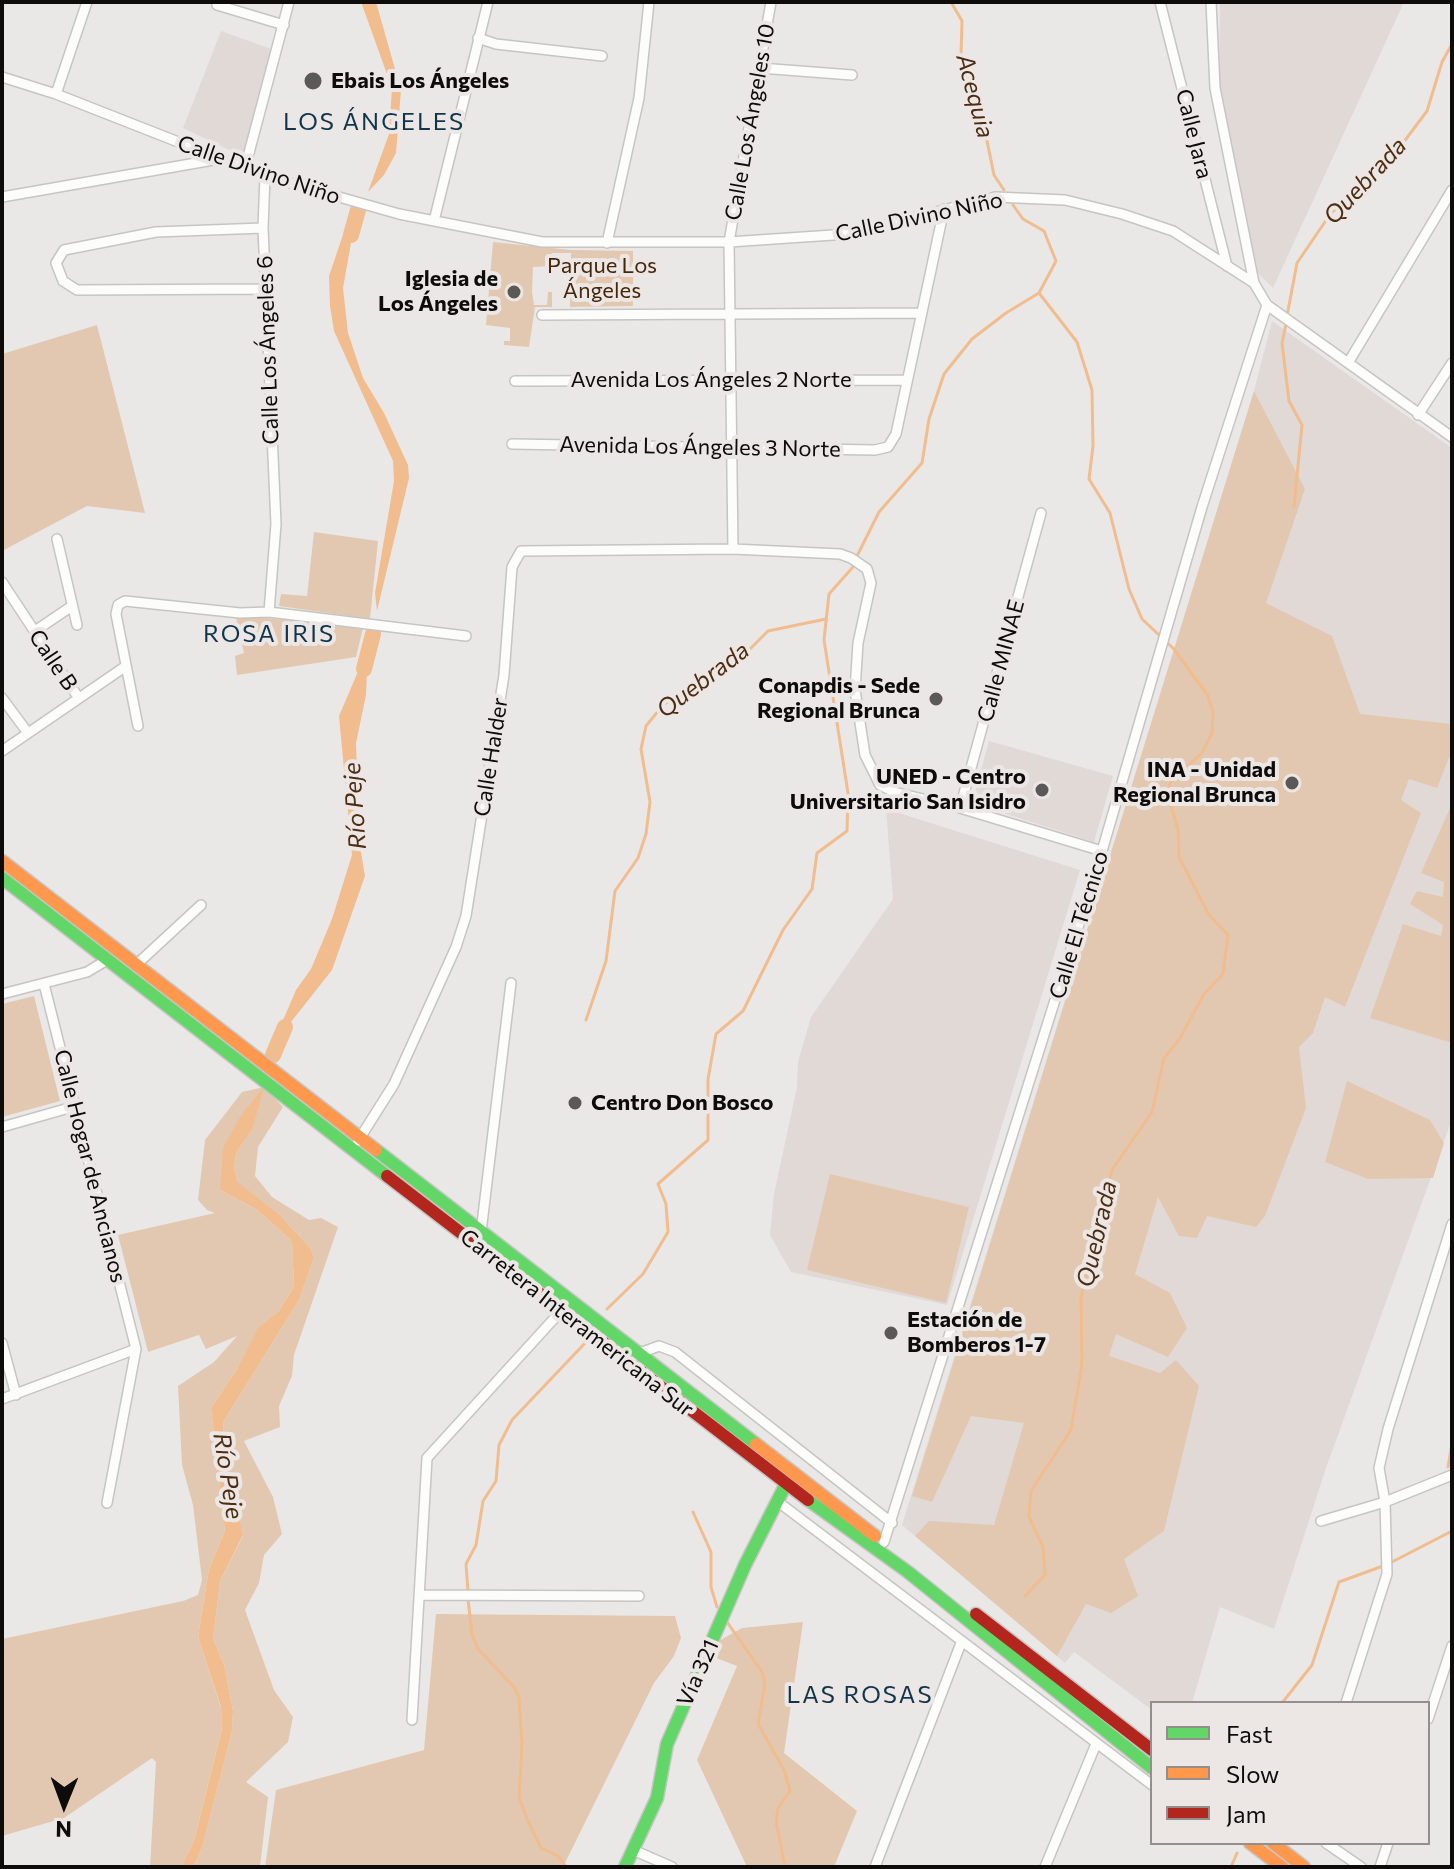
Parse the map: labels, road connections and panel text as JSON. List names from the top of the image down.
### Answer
{
  "streets": {
    "main road": ["Carretera Interamericana Sur", "Vía 321"],
    "street": [
      "Calle Los Ángeles 10",
      "Calle Jara",
      "Calle Divino Niño",
      "Calle Los Ángeles 6",
      "Avenida Los Ángeles 2 Norte",
      "Avenida Los Ángeles 3 Norte",
      "Calle B",
      "Calle MINAE",
      "Calle Halder",
      "Calle El Técnico",
      "Calle Hogar de Ancianos"
    ]
  },
  "crossings": [
    ["Calle Los Ángeles 10", "Calle Divino Niño"],
    ["Calle Los Ángeles 10", "Avenida Los Ángeles 2 Norte"],
    ["Calle Los Ángeles 10", "Avenida Los Ángeles 3 Norte"],
    ["Calle Los Ángeles 10", "Calle Halder"],
    ["Calle Jara", "Calle Divino Niño"],
    ["Calle Divino Niño", "Calle Los Ángeles 6"],
    ["Calle Divino Niño", "Calle El Técnico"],
    ["Avenida Los Ángeles 2 Norte", "Avenida Los Ángeles 3 Norte"],
    ["Calle Halder", "Carretera Interamericana Sur"],
    ["Calle El Técnico", "Carretera Interamericana Sur"],
    ["Carretera Interamericana Sur", "Vía 321"]
  ],
  "districts": ["LOS ÁNGELES", "ROSA IRIS", "LAS ROSAS"],
  "water": ["Acequia", "Quebrada", "Río Peje"],
  "parks": ["Parque Los Ángeles"],
  "places": [
    "Ebais Los Ángeles",
    "Iglesia de Los Ángeles",
    "Conapdis - Sede Regional Brunca",
    "INA - Unidad Regional Brunca",
    "UNED - Centro Universitario San Isidro",
    "Centro Don Bosco",
    "Estación de Bomberos 1-7"
  ],
  "legend": ["Fast", "Slow", "Jam"],
  "north": "bottom"
}
